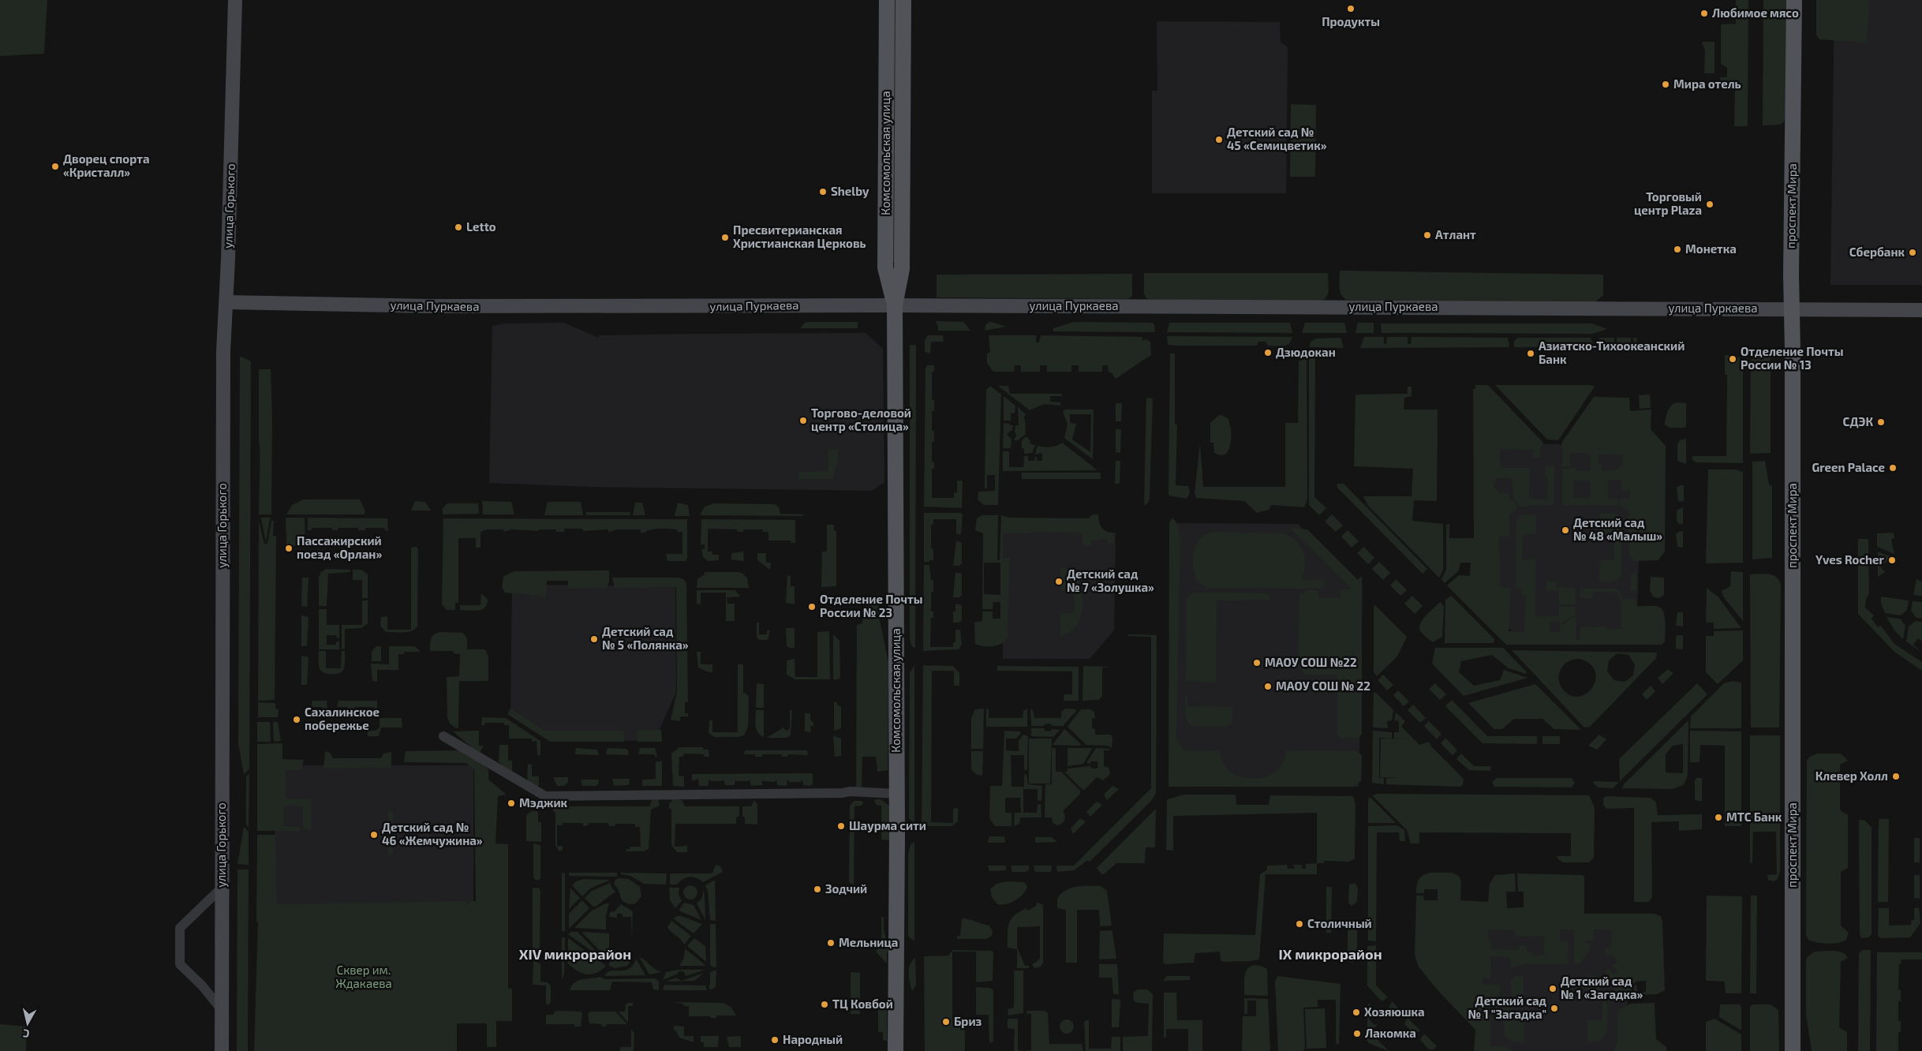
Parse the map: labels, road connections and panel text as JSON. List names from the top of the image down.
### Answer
{
  "streets": {
    "main road": [
      "Комсомольская улица",
      "улица Горького",
      "проспект Мира",
      "улица Пуркаева"
    ]
  },
  "crossings": [
    ["Комсомольская улица", "улица Пуркаева"],
    ["улица Горького", "улица Пуркаева"],
    ["проспект Мира", "улица Пуркаева"]
  ],
  "districts": ["XIV микрорайон", "IX микрорайон"],
  "parks": ["Сквер им. Ждакаева"],
  "places": [
    "Продукты",
    "Любимое мясо",
    "Мира отель",
    "Детский сад № 45 «Семицветик»",
    "Дворец спорта «Кристалл»",
    "Shelby",
    "Торговый центр Plaza",
    "Letto",
    "Атлант",
    "Пресвитерианская Христианская Церковь",
    "Монетка",
    "Сбербанк",
    "Дзюдокан",
    "Азиатско-Тихоокеанский Банк",
    "Отделение Почты России № 13",
    "Торгово-деловой центр «Столица»",
    "СДЭК",
    "Green Palace",
    "Детский сад № 48 «Малыш»",
    "Пассажирский поезд «Орлан»",
    "Yves Rocher",
    "Детский сад № 7 «Золушка»",
    "Отделение Почты России № 23",
    "Детский сад № 5 «Полянка»",
    "МАОУ СОШ №22",
    "МАОУ СОШ № 22",
    "Сахалинское побережье",
    "Клевер Холл",
    "Мэджик",
    "МТС Банк",
    "Шаурма сити",
    "Детский сад № 46 «Жемчужина»",
    "Зодчий",
    "Столичный",
    "Мельница",
    "Детский сад № 1 «Загадка»",
    "ТЦ Ковбой",
    "Детский сад № 1 \"Загадка\"",
    "Хозяюшка",
    "Бриз",
    "Лакомка",
    "Народный"
  ],
  "north": "bottom"
}
